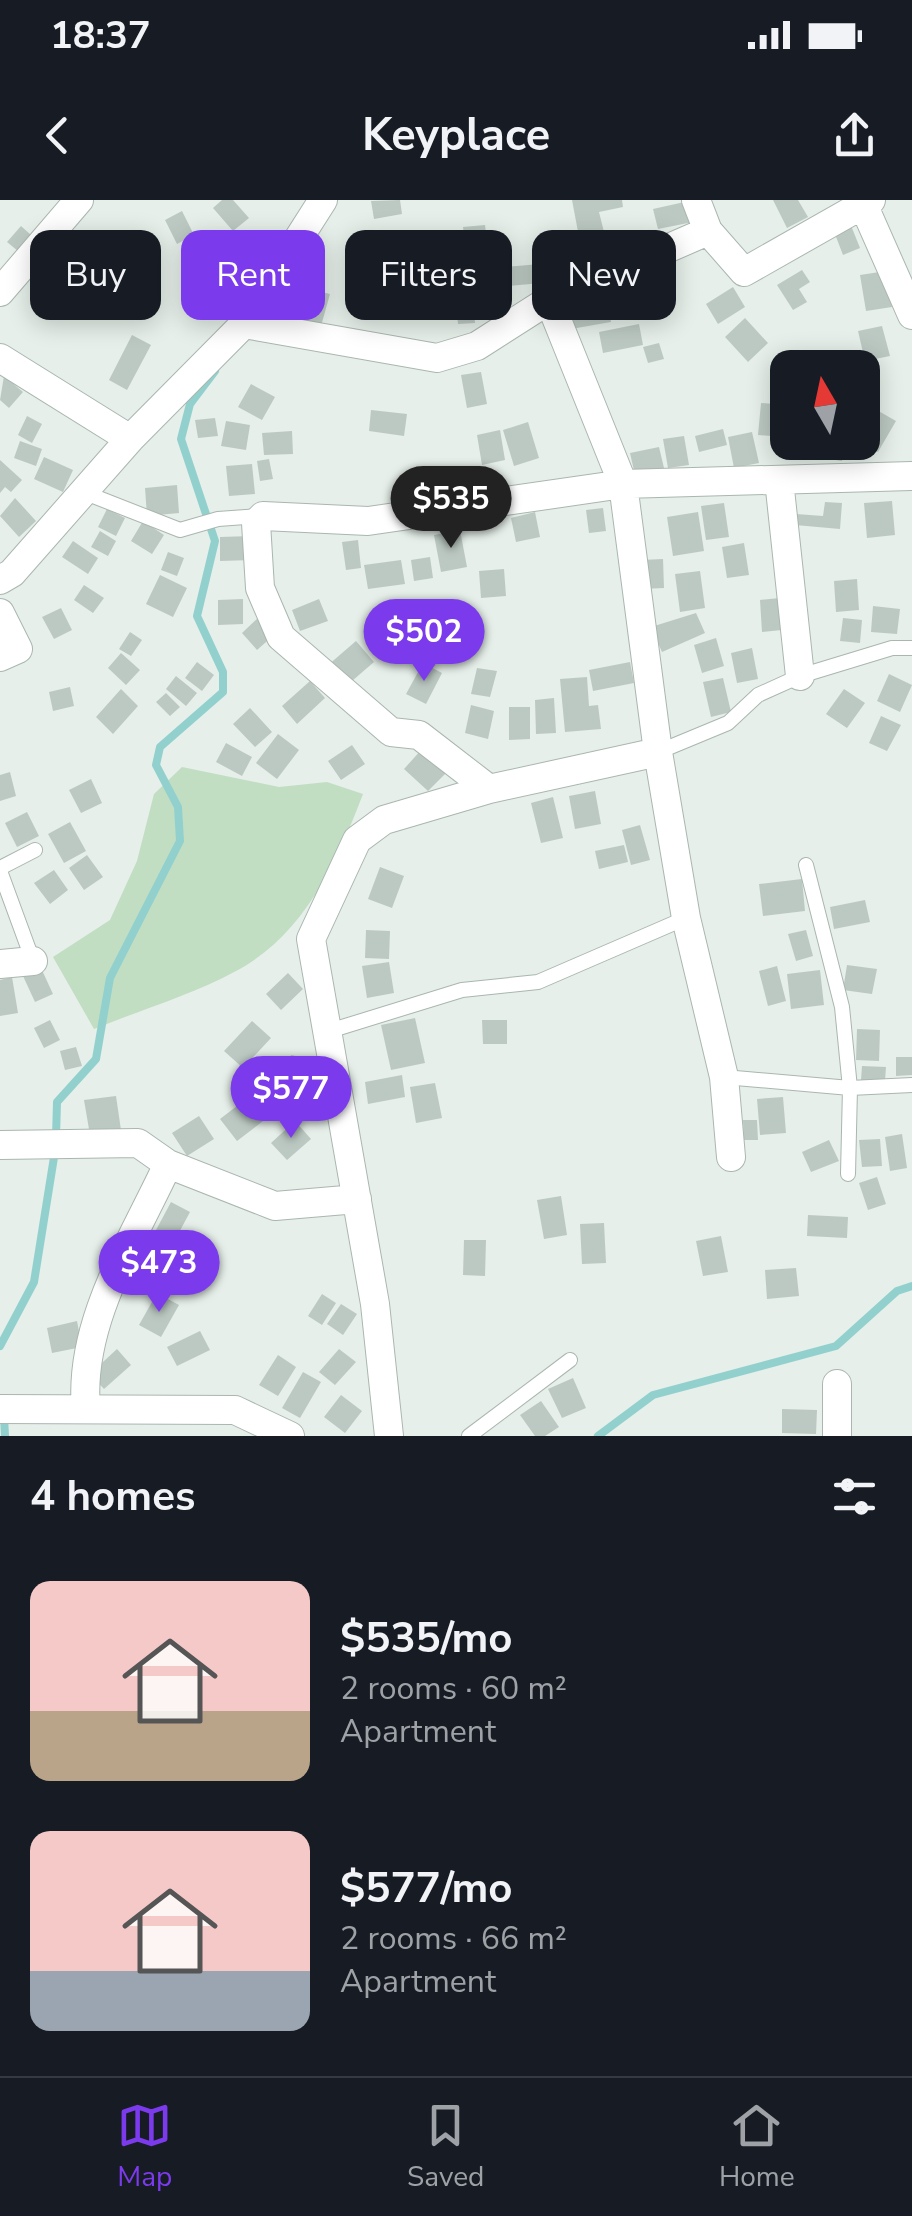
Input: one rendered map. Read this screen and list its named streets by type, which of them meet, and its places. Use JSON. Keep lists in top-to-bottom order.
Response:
{
  "north": "top",
  "page": {
    "status": "18:37",
    "header": "Keyplace",
    "chip": [
      "Buy",
      "Rent",
      "Filters",
      "New"
    ],
    "price": [
      "$535",
      "$502",
      "$577",
      "$473"
    ],
    "heading": "4 homes",
    "list": [
      {
        "name": "$535/mo",
        "note": "2 rooms · 60 m² · Apartment"
      },
      {
        "name": "$577/mo",
        "note": "2 rooms · 66 m² · Apartment"
      }
    ],
    "tabs": ["Map", "Saved", "Home"]
  }
}
